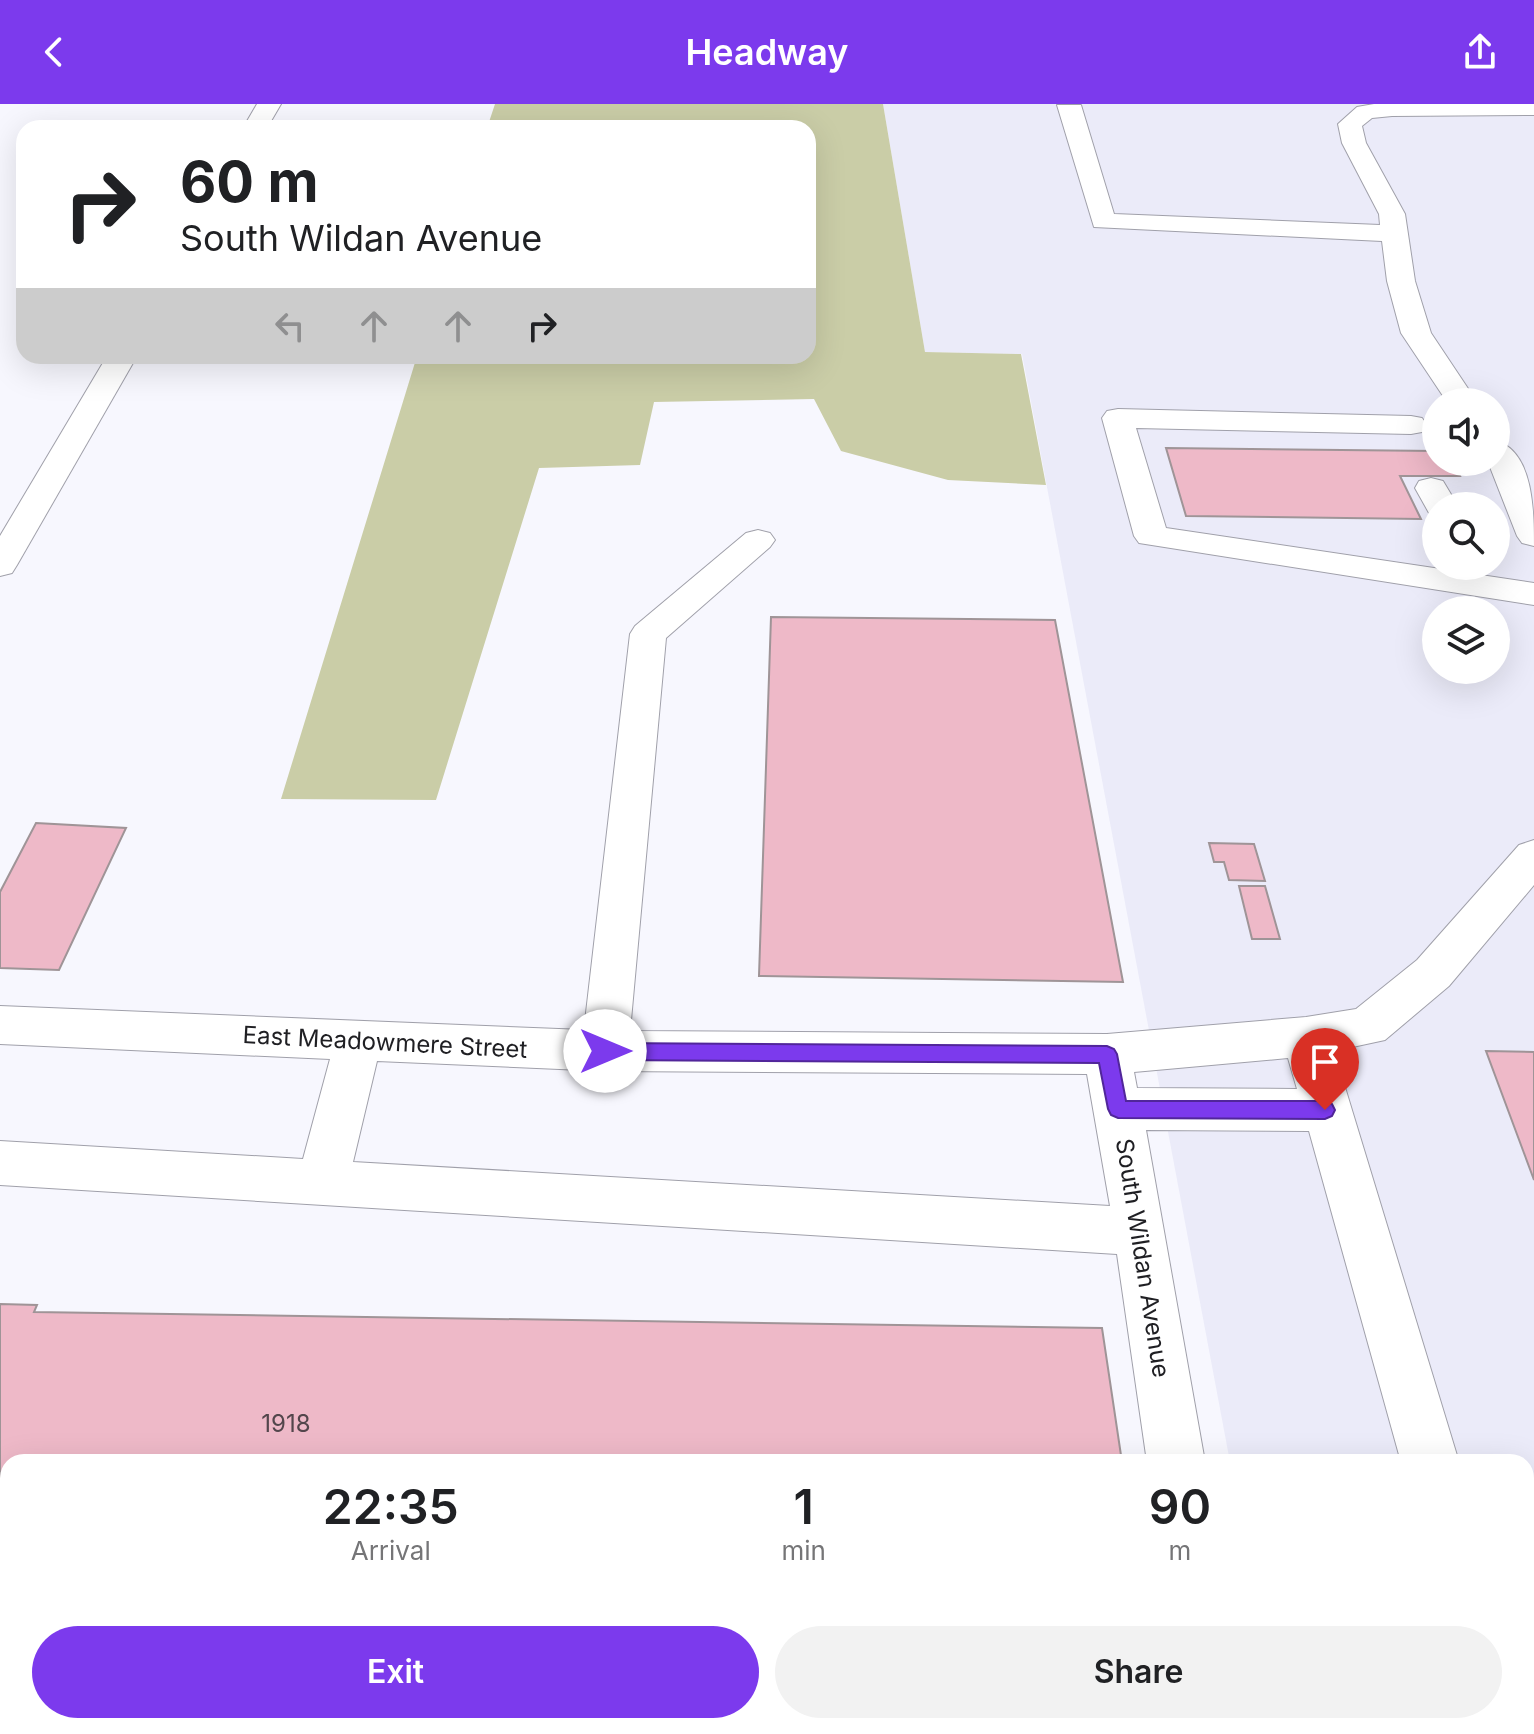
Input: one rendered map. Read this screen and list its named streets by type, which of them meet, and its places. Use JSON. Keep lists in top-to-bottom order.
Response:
{
  "streets": {
    "street": ["East Meadowmere Street", "South Wildan Avenue"]
  },
  "crossings": [
    ["East Meadowmere Street", "South Wildan Avenue"]
  ],
  "house_numbers": ["1918"],
  "page": {
    "header": "Headway",
    "turn": ["60 m", "South Wildan Avenue"],
    "eta": [
      "22:35",
      "Arrival",
      "1",
      "min",
      "90",
      "m"
    ],
    "buttons": ["Exit", "Share"]
  }
}
